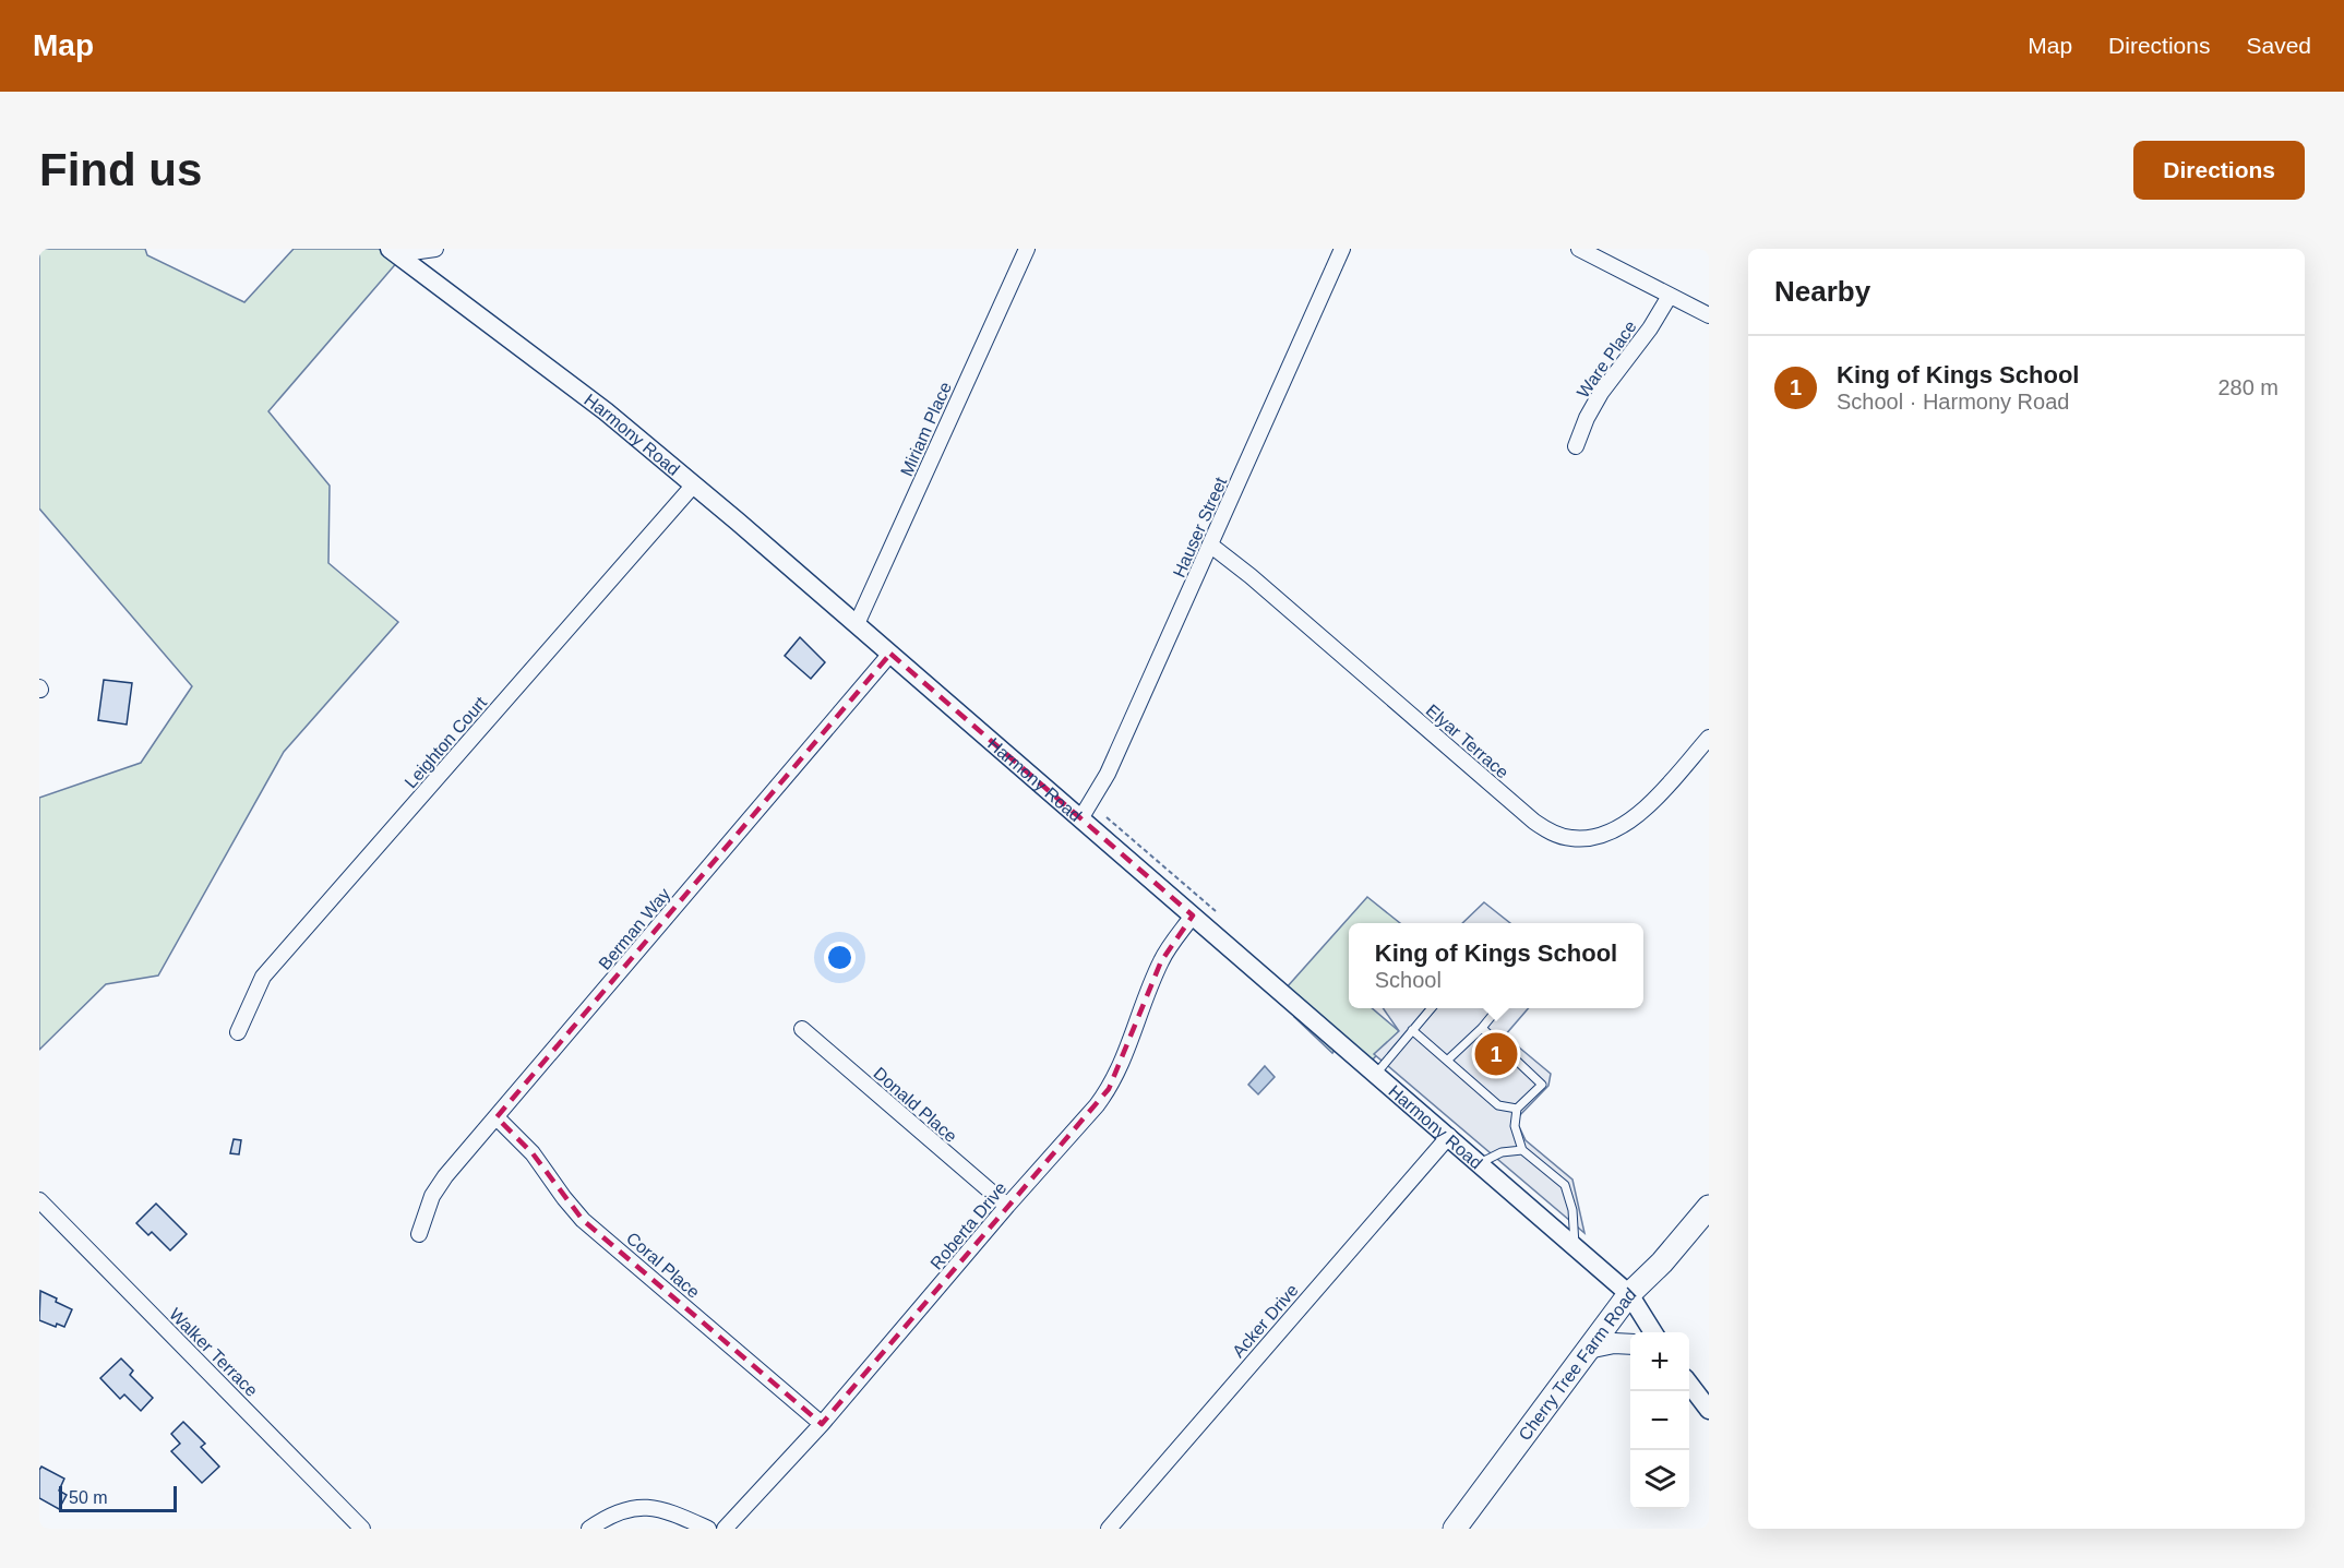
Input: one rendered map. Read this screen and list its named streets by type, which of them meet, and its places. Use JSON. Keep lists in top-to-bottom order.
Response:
{
  "streets": {
    "main road": ["Cherry Tree Farm Road"],
    "street": [
      "Ware Place",
      "Miriam Place",
      "Harmony Road",
      "Hauser Street",
      "Elyar Terrace",
      "Leighton Court",
      "Berman Way",
      "Donald Place",
      "Roberta Drive",
      "Coral Place",
      "Acker Drive",
      "Walker Terrace"
    ]
  },
  "crossings": [
    ["Miriam Place", "Harmony Road"],
    ["Harmony Road", "Hauser Street"],
    ["Harmony Road", "Leighton Court"],
    ["Harmony Road", "Berman Way"],
    ["Harmony Road", "Roberta Drive"],
    ["Harmony Road", "Acker Drive"],
    ["Harmony Road", "Cherry Tree Farm Road"],
    ["Hauser Street", "Elyar Terrace"],
    ["Berman Way", "Coral Place"],
    ["Donald Place", "Roberta Drive"],
    ["Roberta Drive", "Coral Place"]
  ],
  "scale_bar": "50 m",
  "page": {
    "header": "Map",
    "nav": ["Map", "Directions", "Saved"],
    "buttons": "Directions",
    "title": "Find us",
    "heading": "Nearby",
    "list": [
      {
        "mark": "1",
        "name": "King of Kings School",
        "note": "School · Harmony Road",
        "value": "280 m"
      }
    ],
    "popup": ["King of Kings School", "School"],
    "pins": "1",
    "map_buttons": ["+", "−"],
    "scale": "50 m"
  }
}
